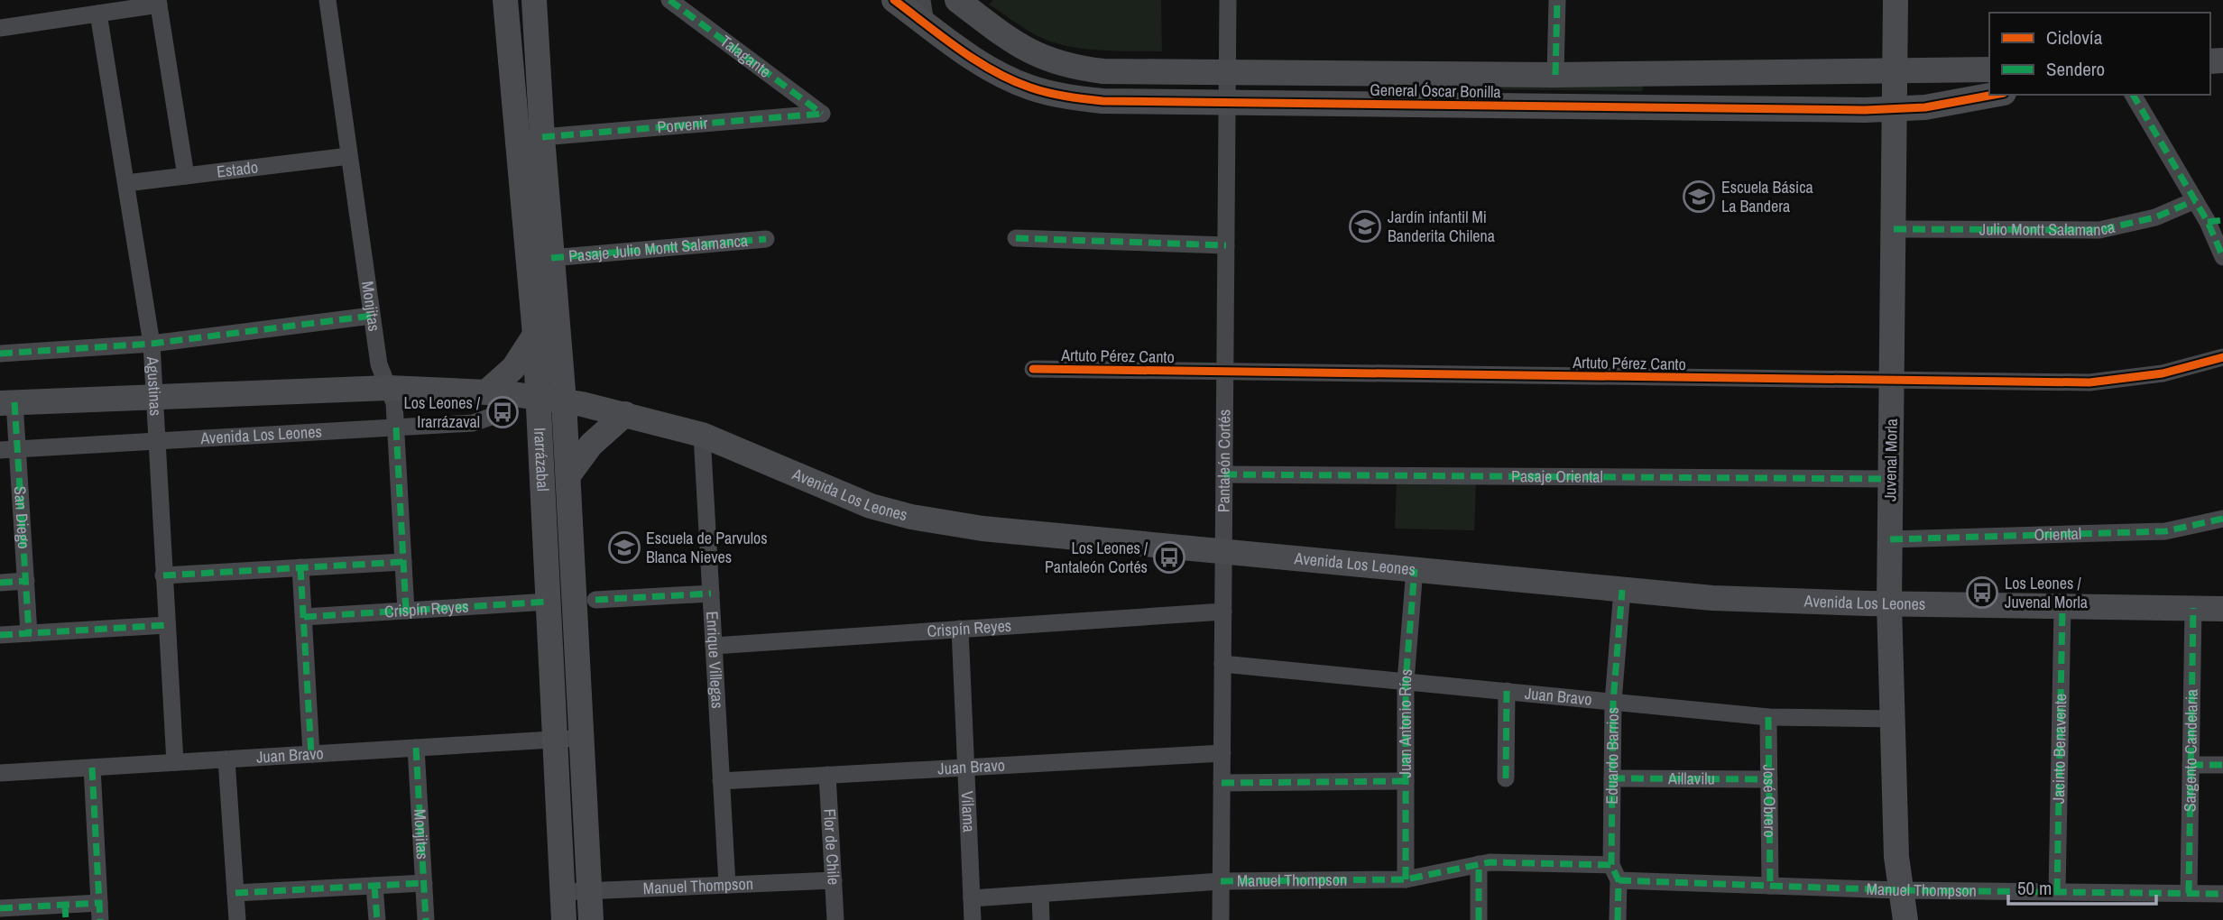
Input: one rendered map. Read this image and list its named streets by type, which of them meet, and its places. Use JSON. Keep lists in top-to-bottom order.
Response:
{
  "streets": {
    "street": [
      "Talagante",
      "General Óscar Bonilla",
      "Porvenir",
      "Estado",
      "Julio Montt Salamanca",
      "Pasaje Julio Montt Salamanca",
      "Monjitas",
      "Artuto Pérez Canto",
      "Agustinas",
      "Avenida Los Leones",
      "Irarrázabal",
      "Pantaleón Cortés",
      "Juvenal Morla",
      "Pasaje Oriental",
      "San Diego",
      "Oriental",
      "Crispín Reyes",
      "Enrique Villegas",
      "Juan Bravo",
      "Juan Antonio Ríos",
      "Jacinto Benavente",
      "Sargento Candelaria",
      "Eduardo Barrios",
      "Aillavilu",
      "José Obrero",
      "Vilama",
      "Flor de Chile",
      "Manuel Thompson"
    ]
  },
  "crossings": [
    ["Talagante", "Porvenir"],
    ["General Óscar Bonilla", "Pantaleón Cortés"],
    ["General Óscar Bonilla", "Juvenal Morla"],
    ["Porvenir", "Irarrázabal"],
    ["Estado", "Monjitas"],
    ["Estado", "Agustinas"],
    ["Julio Montt Salamanca", "Juvenal Morla"],
    ["Pasaje Julio Montt Salamanca", "Irarrázabal"],
    ["Monjitas", "Avenida Los Leones"],
    ["Monjitas", "Crispín Reyes"],
    ["Monjitas", "Juan Bravo"],
    ["Artuto Pérez Canto", "Pantaleón Cortés"],
    ["Artuto Pérez Canto", "Juvenal Morla"],
    ["Agustinas", "Avenida Los Leones"],
    ["Agustinas", "Juan Bravo"],
    ["Avenida Los Leones", "Irarrázabal"],
    ["Avenida Los Leones", "Pantaleón Cortés"],
    ["Avenida Los Leones", "Juvenal Morla"],
    ["Avenida Los Leones", "San Diego"],
    ["Avenida Los Leones", "Enrique Villegas"],
    ["Avenida Los Leones", "Juan Antonio Ríos"],
    ["Avenida Los Leones", "Jacinto Benavente"],
    ["Avenida Los Leones", "Sargento Candelaria"],
    ["Avenida Los Leones", "Eduardo Barrios"],
    ["Irarrázabal", "Crispín Reyes"],
    ["Irarrázabal", "Juan Bravo"],
    ["Irarrázabal", "Manuel Thompson"],
    ["Pantaleón Cortés", "Pasaje Oriental"],
    ["Pantaleón Cortés", "Crispín Reyes"],
    ["Pantaleón Cortés", "Juan Bravo"],
    ["Pantaleón Cortés", "Manuel Thompson"],
    ["Juvenal Morla", "Pasaje Oriental"],
    ["Juvenal Morla", "Oriental"],
    ["Juvenal Morla", "Juan Bravo"],
    ["Juvenal Morla", "Manuel Thompson"],
    ["Crispín Reyes", "Enrique Villegas"],
    ["Crispín Reyes", "Vilama"],
    ["Enrique Villegas", "Juan Bravo"],
    ["Enrique Villegas", "Manuel Thompson"],
    ["Juan Bravo", "Juan Antonio Ríos"],
    ["Juan Bravo", "Eduardo Barrios"],
    ["Juan Bravo", "José Obrero"],
    ["Juan Bravo", "Vilama"],
    ["Juan Bravo", "Flor de Chile"],
    ["Juan Antonio Ríos", "Manuel Thompson"],
    ["Jacinto Benavente", "Manuel Thompson"],
    ["Sargento Candelaria", "Manuel Thompson"],
    ["Eduardo Barrios", "Aillavilu"],
    ["Eduardo Barrios", "Manuel Thompson"],
    ["Aillavilu", "José Obrero"],
    ["José Obrero", "Manuel Thompson"],
    ["Vilama", "Manuel Thompson"],
    ["Flor de Chile", "Manuel Thompson"]
  ],
  "places": {
    "school or university": ["Escuela Básica La Bandera", "Jardín infantil Mi Banderita Chilena", "Escuela de Parvulos Blanca Nieves"],
    "bus stop": ["Los Leones / Irarrázaval", "Los Leones / Pantaleón Cortés", "Los Leones / Juvenal Morla"]
  },
  "legend": ["Ciclovía", "Sendero"],
  "scale_bar": "50 m"
}
